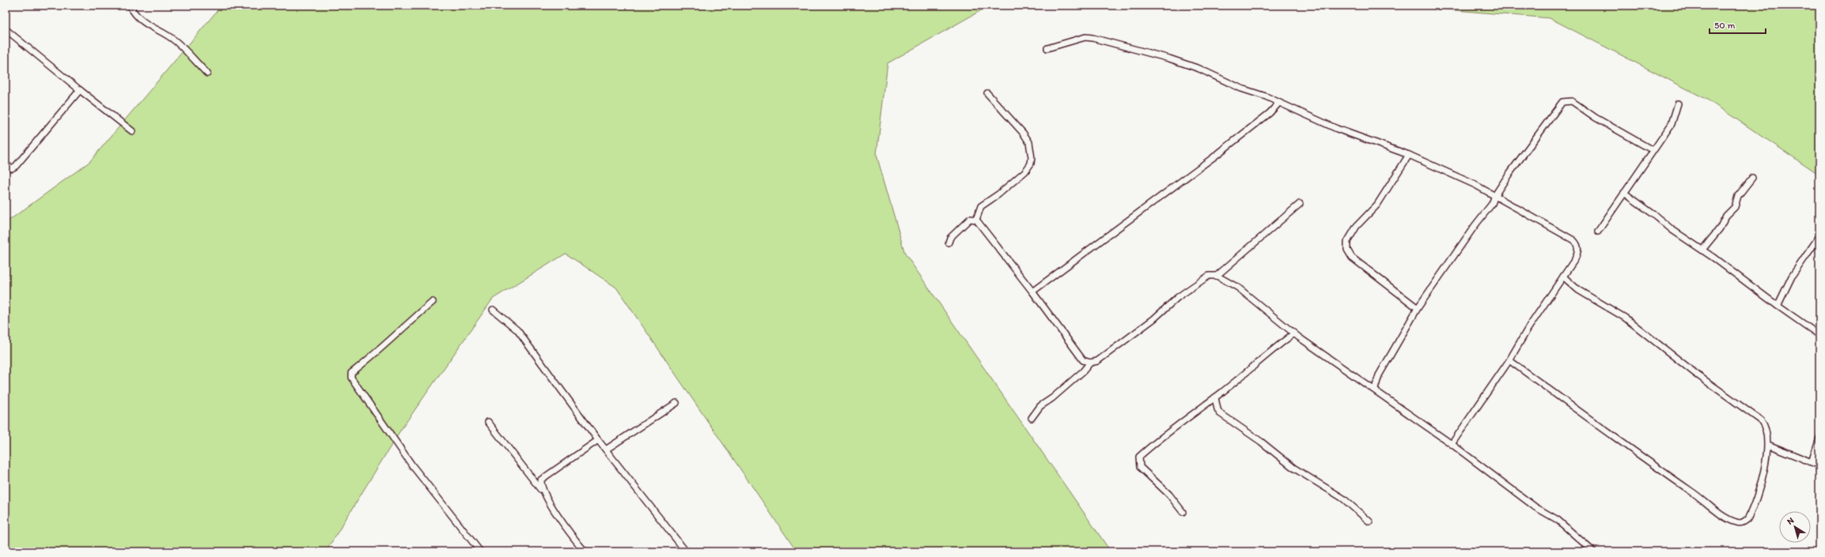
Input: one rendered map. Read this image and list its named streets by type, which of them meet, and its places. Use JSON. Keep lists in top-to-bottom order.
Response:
{
  "scale_bar": "50 m",
  "north": "top left"
}
